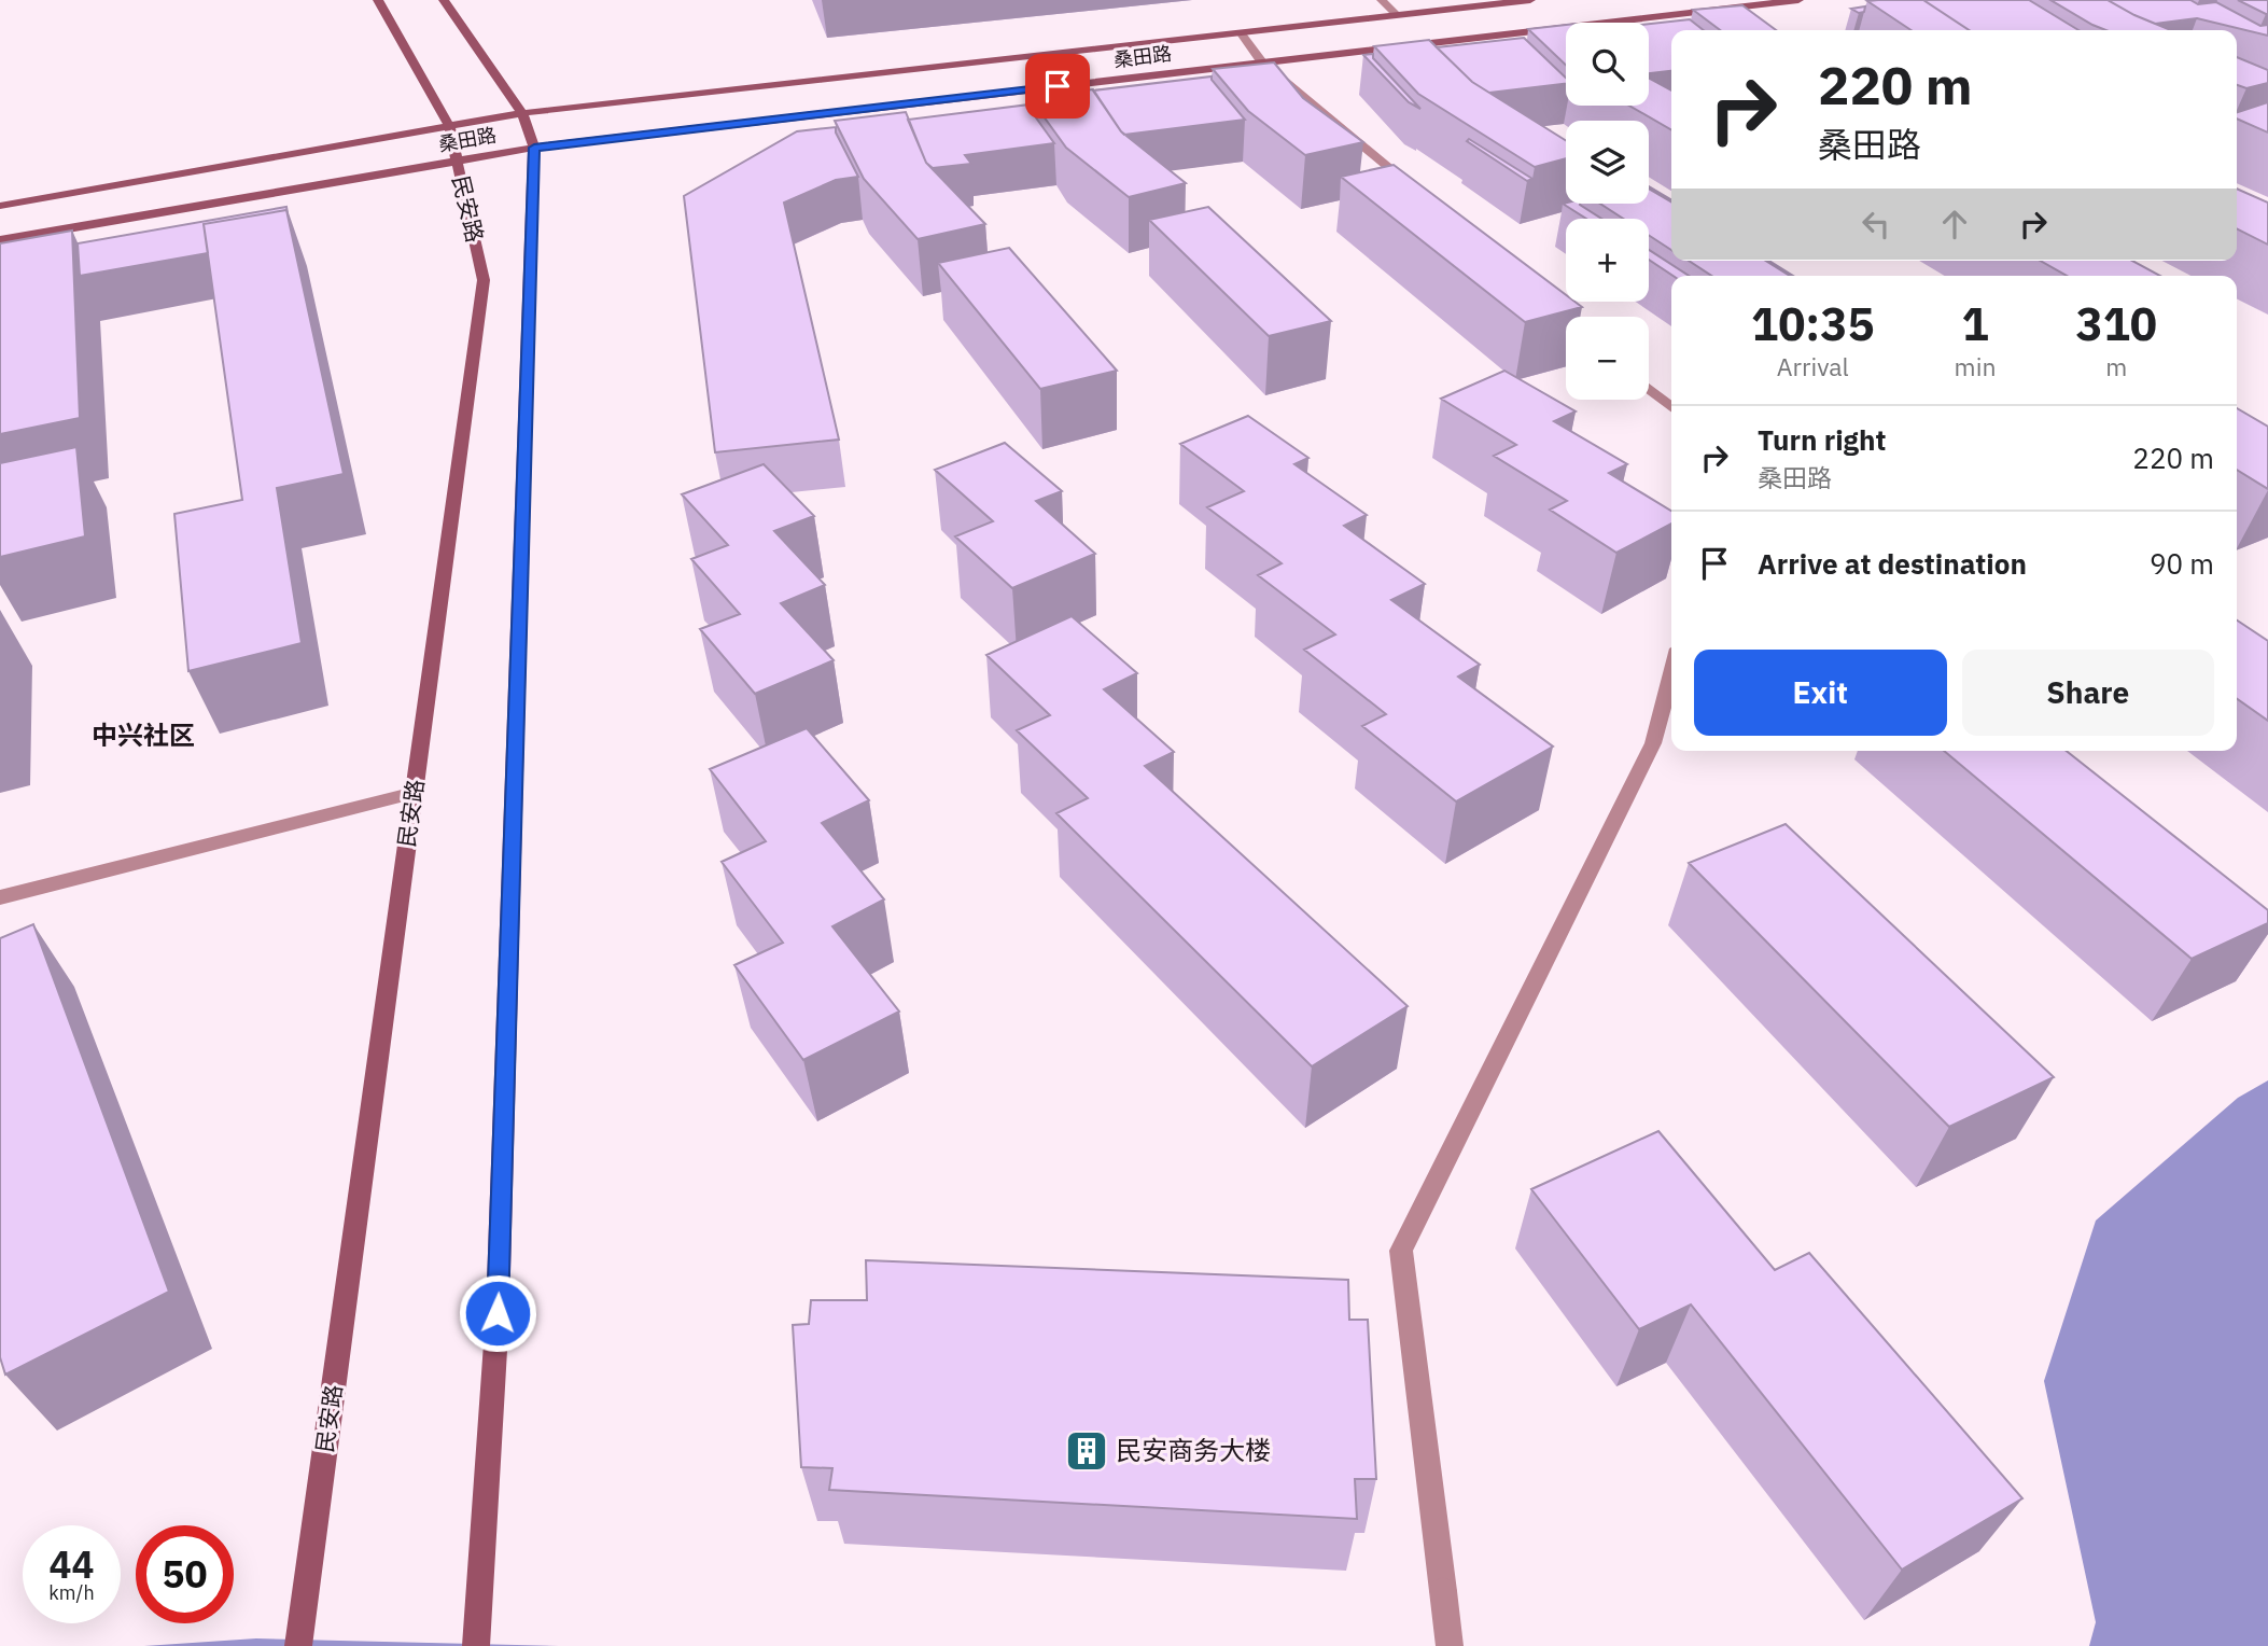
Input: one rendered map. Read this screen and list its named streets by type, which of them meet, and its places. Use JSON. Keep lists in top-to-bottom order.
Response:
{
  "streets": {
    "main road": ["桑田路", "民安路"]
  },
  "crossings": [
    ["桑田路", "民安路"]
  ],
  "districts": ["中兴社区"],
  "places": {
    "building": ["民安商务大楼"]
  },
  "page": {
    "map_buttons": ["+", "−"],
    "turn": ["220 m", "桑田路"],
    "eta": [
      "10:35",
      "Arrival",
      "1",
      "min",
      "310",
      "m"
    ],
    "list": [
      {
        "name": "Turn right",
        "note": "桑田路",
        "value": "220 m"
      },
      {
        "name": "Arrive at destination",
        "value": "90 m"
      }
    ],
    "buttons": ["Exit", "Share"],
    "speed": "44 km/h",
    "limit": "50"
  }
}
